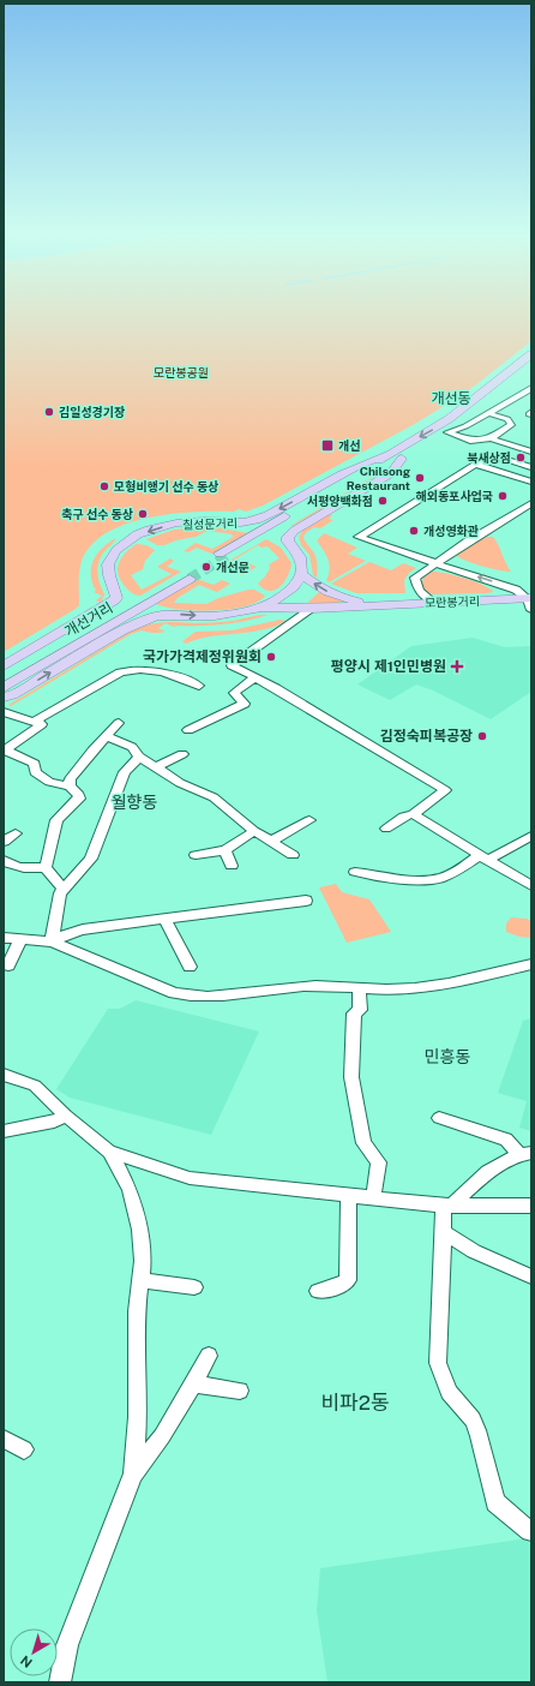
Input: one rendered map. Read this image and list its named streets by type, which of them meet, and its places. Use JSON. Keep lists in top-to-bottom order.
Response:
{
  "streets": {
    "main road": ["칠성문거리", "모란봉거리", "개선거리"]
  },
  "crossings": [
    ["칠성문거리", "개선거리"],
    ["모란봉거리", "개선거리"]
  ],
  "districts": [
    "개선동",
    "월향동",
    "민흥동",
    "비파2동"
  ],
  "parks": ["모란봉공원"],
  "places": {
    "other": [
      "김일성경기장",
      "북새상점",
      "Chilsong Restaurant",
      "모형비행기 선수 동상",
      "해외동포사업국",
      "서평양백화점",
      "축구 선수 동상",
      "개성영화관",
      "개선문",
      "국가가격제정위원회",
      "김정숙피복공장"
    ],
    "transit": ["개선"],
    "health": ["평양시 제1인민병원"]
  },
  "north": "bottom left"
}
